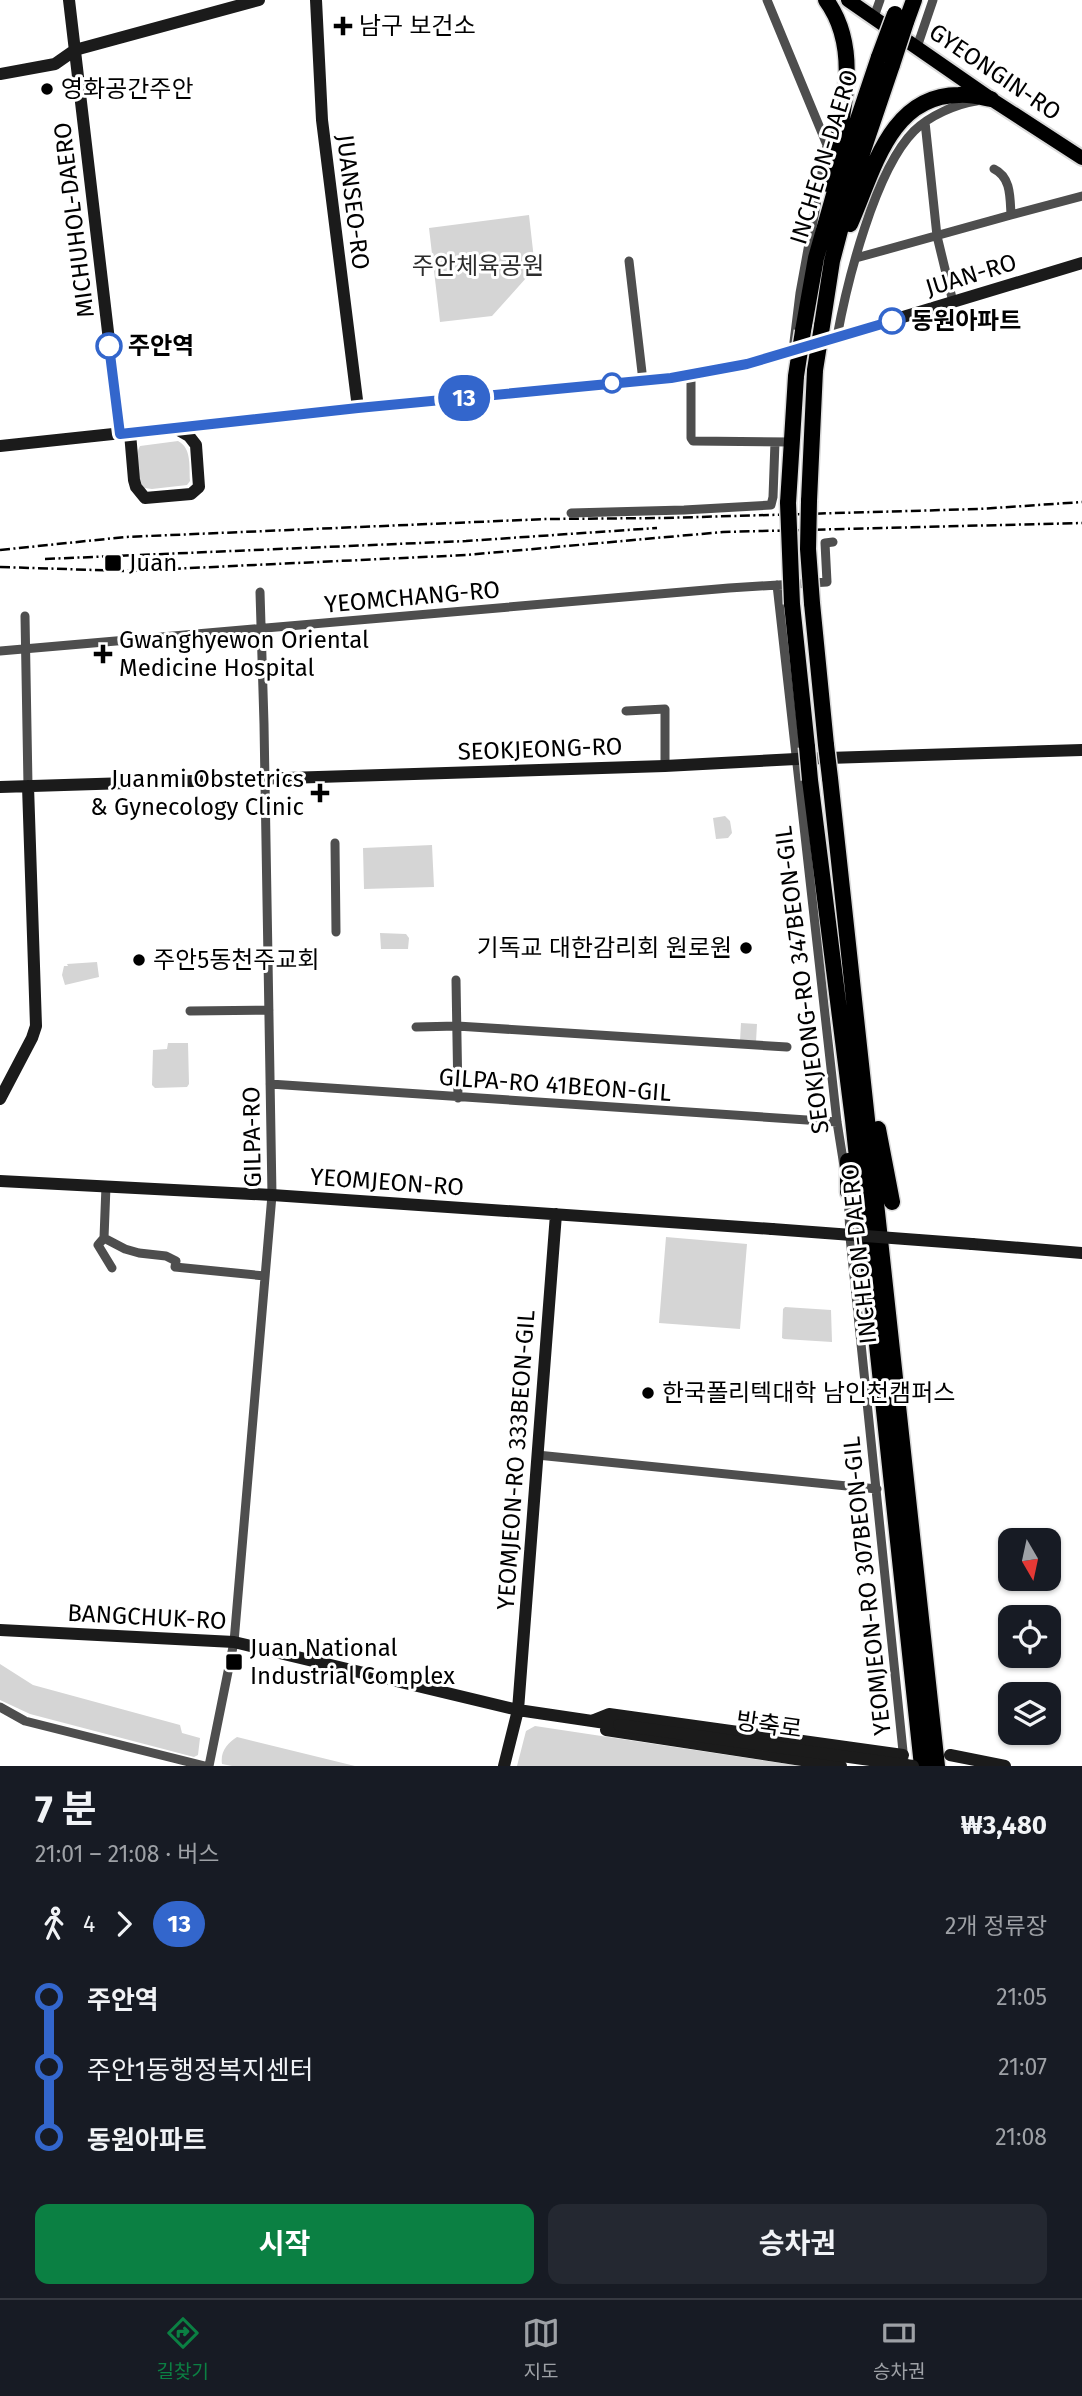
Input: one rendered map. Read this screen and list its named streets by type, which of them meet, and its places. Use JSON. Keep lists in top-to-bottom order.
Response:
{
  "streets": {
    "highway": ["INCHEON-DAERO"],
    "main road": [
      "GYEONGIN-RO",
      "JUANSEO-RO",
      "MICHUHOL-DAERO",
      "JUAN-RO",
      "SEOKJEONG-RO",
      "YEOMJEON-RO",
      "YEOMJEON-RO 333BEON-GIL",
      "BANGCHUK-RO",
      "방축로"
    ],
    "street": [
      "YEOMCHANG-RO",
      "SEOKJEONG-RO 347BEON-GIL",
      "GILPA-RO 41BEON-GIL",
      "GILPA-RO",
      "YEOMJEON-RO 307BEON-GIL"
    ]
  },
  "crossings": [
    ["JUANSEO-RO", "JUAN-RO"],
    ["MICHUHOL-DAERO", "JUAN-RO"],
    ["YEOMCHANG-RO", "SEOKJEONG-RO 347BEON-GIL"],
    ["YEOMCHANG-RO", "GILPA-RO"],
    ["SEOKJEONG-RO", "SEOKJEONG-RO 347BEON-GIL"],
    ["SEOKJEONG-RO", "GILPA-RO"],
    ["SEOKJEONG-RO 347BEON-GIL", "GILPA-RO 41BEON-GIL"],
    ["SEOKJEONG-RO 347BEON-GIL", "YEOMJEON-RO 307BEON-GIL"],
    ["GILPA-RO 41BEON-GIL", "GILPA-RO"],
    ["GILPA-RO", "YEOMJEON-RO"],
    ["GILPA-RO", "BANGCHUK-RO"],
    ["YEOMJEON-RO", "YEOMJEON-RO 333BEON-GIL"],
    ["YEOMJEON-RO 333BEON-GIL", "BANGCHUK-RO"],
    ["YEOMJEON-RO 307BEON-GIL", "방축로"],
    ["BANGCHUK-RO", "방축로"]
  ],
  "parks": ["주안체육공원"],
  "places": {
    "health": ["남구 보건소", "Gwanghyewon Oriental Medicine Hospital", "Juanmi Obstetrics & Gynecology Clinic"],
    "other": [
      "영화공간주안",
      "동원아파트",
      "주안역",
      "기독교 대한감리회 원로원",
      "주안5동천주교회",
      "한국폴리텍대학 남인천캠퍼스"
    ],
    "transit": ["Juan", "Juan National Industrial Complex"]
  },
  "lines": ["bus line 13"],
  "north": "bottom",
  "page": {
    "on_map": "13",
    "heading": ["7 분", "21:01 – 21:08 · 버스", "₩3,480"],
    "legs": ["4", "13", "2개 정류장"],
    "list": [
      {
        "name": "주안역",
        "value": "21:05"
      },
      {
        "name": "주안1동행정복지센터",
        "value": "21:07"
      },
      {
        "name": "동원아파트",
        "value": "21:08"
      }
    ],
    "buttons": ["시작", "승차권"],
    "tabs": ["길찾기", "지도", "승차권"]
  }
}
